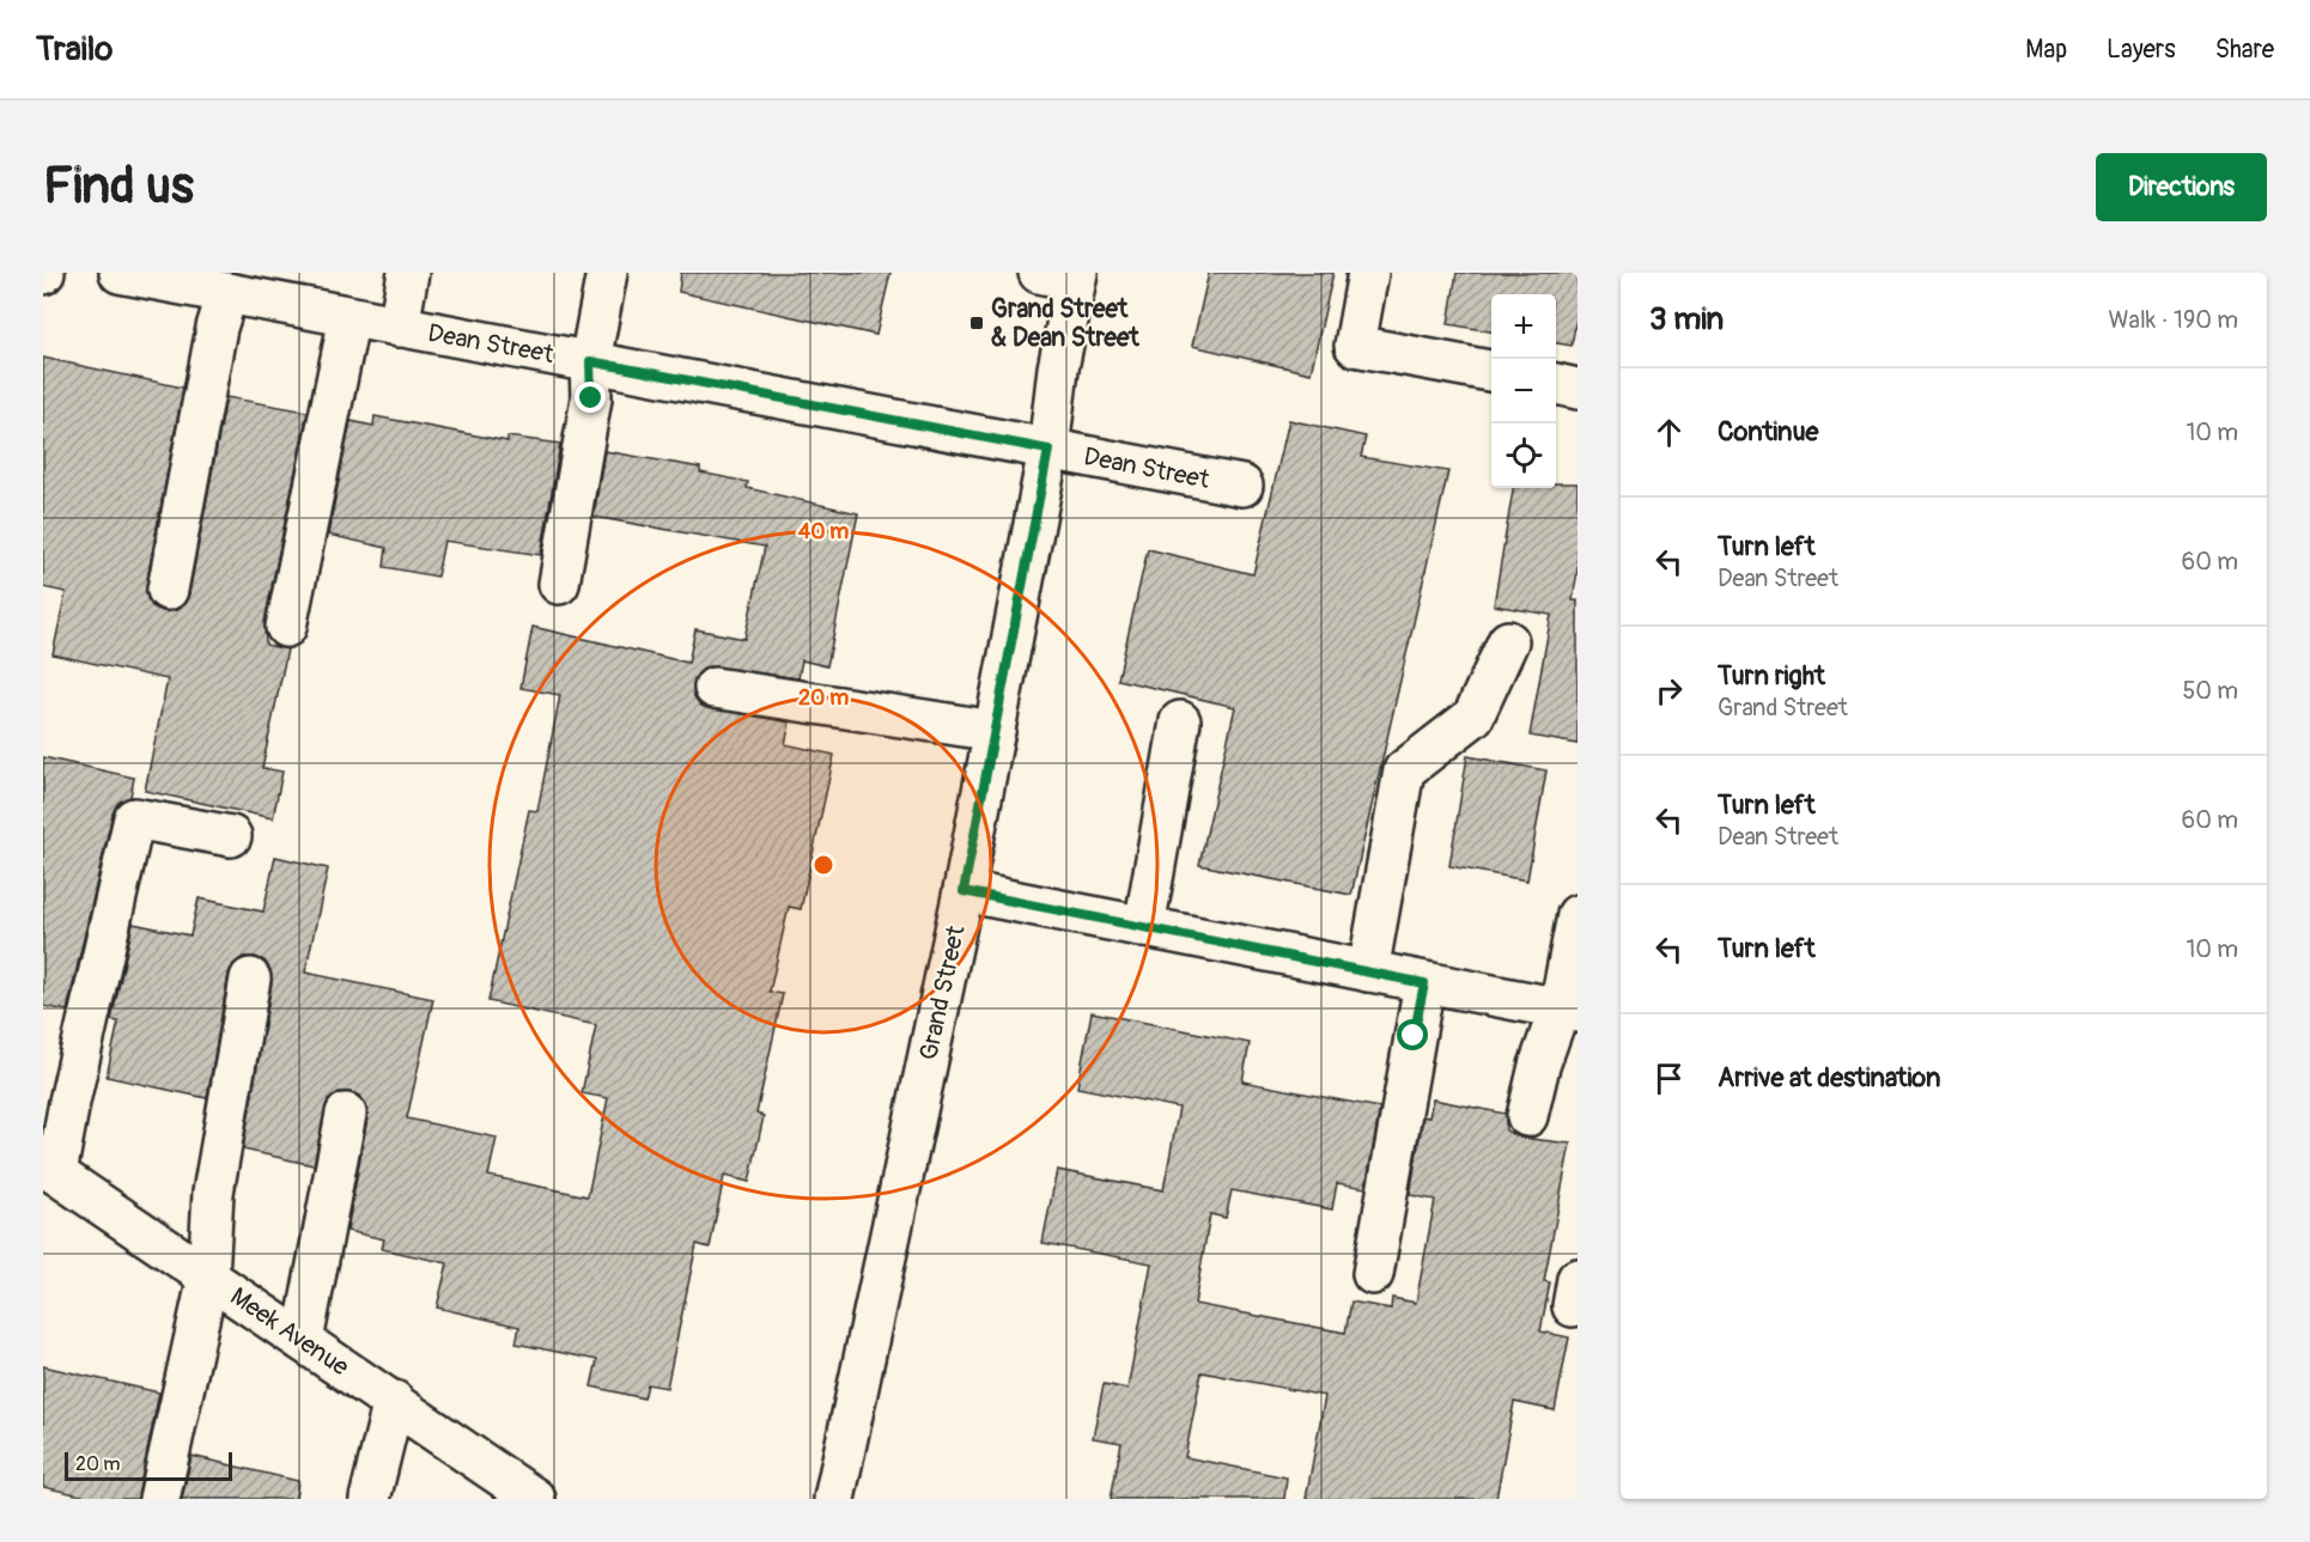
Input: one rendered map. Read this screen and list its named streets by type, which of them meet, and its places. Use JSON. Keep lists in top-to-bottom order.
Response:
{
  "streets": {
    "street": ["Dean Street", "Grand Street", "Meek Avenue"]
  },
  "crossings": [
    ["Dean Street", "Grand Street"]
  ],
  "places": {
    "transit": ["Grand Street & Dean Street"]
  },
  "scale_bar": "20 m",
  "page": {
    "header": "Trailo",
    "nav": ["Map", "Layers", "Share"],
    "buttons": "Directions",
    "title": "Find us",
    "heading": ["3 min", "Walk · 190 m"],
    "map_buttons": ["+", "−"],
    "list": [
      ["Continue", "10 m"],
      ["Turn left", "Dean Street", "60 m"],
      ["Turn right", "Grand Street", "50 m"],
      ["Turn left", "Dean Street", "60 m"],
      ["Turn left", "10 m"],
      "Arrive at destination"
    ],
    "scale": "20 m"
  },
  "rings": ["40 m", "20 m"]
}
